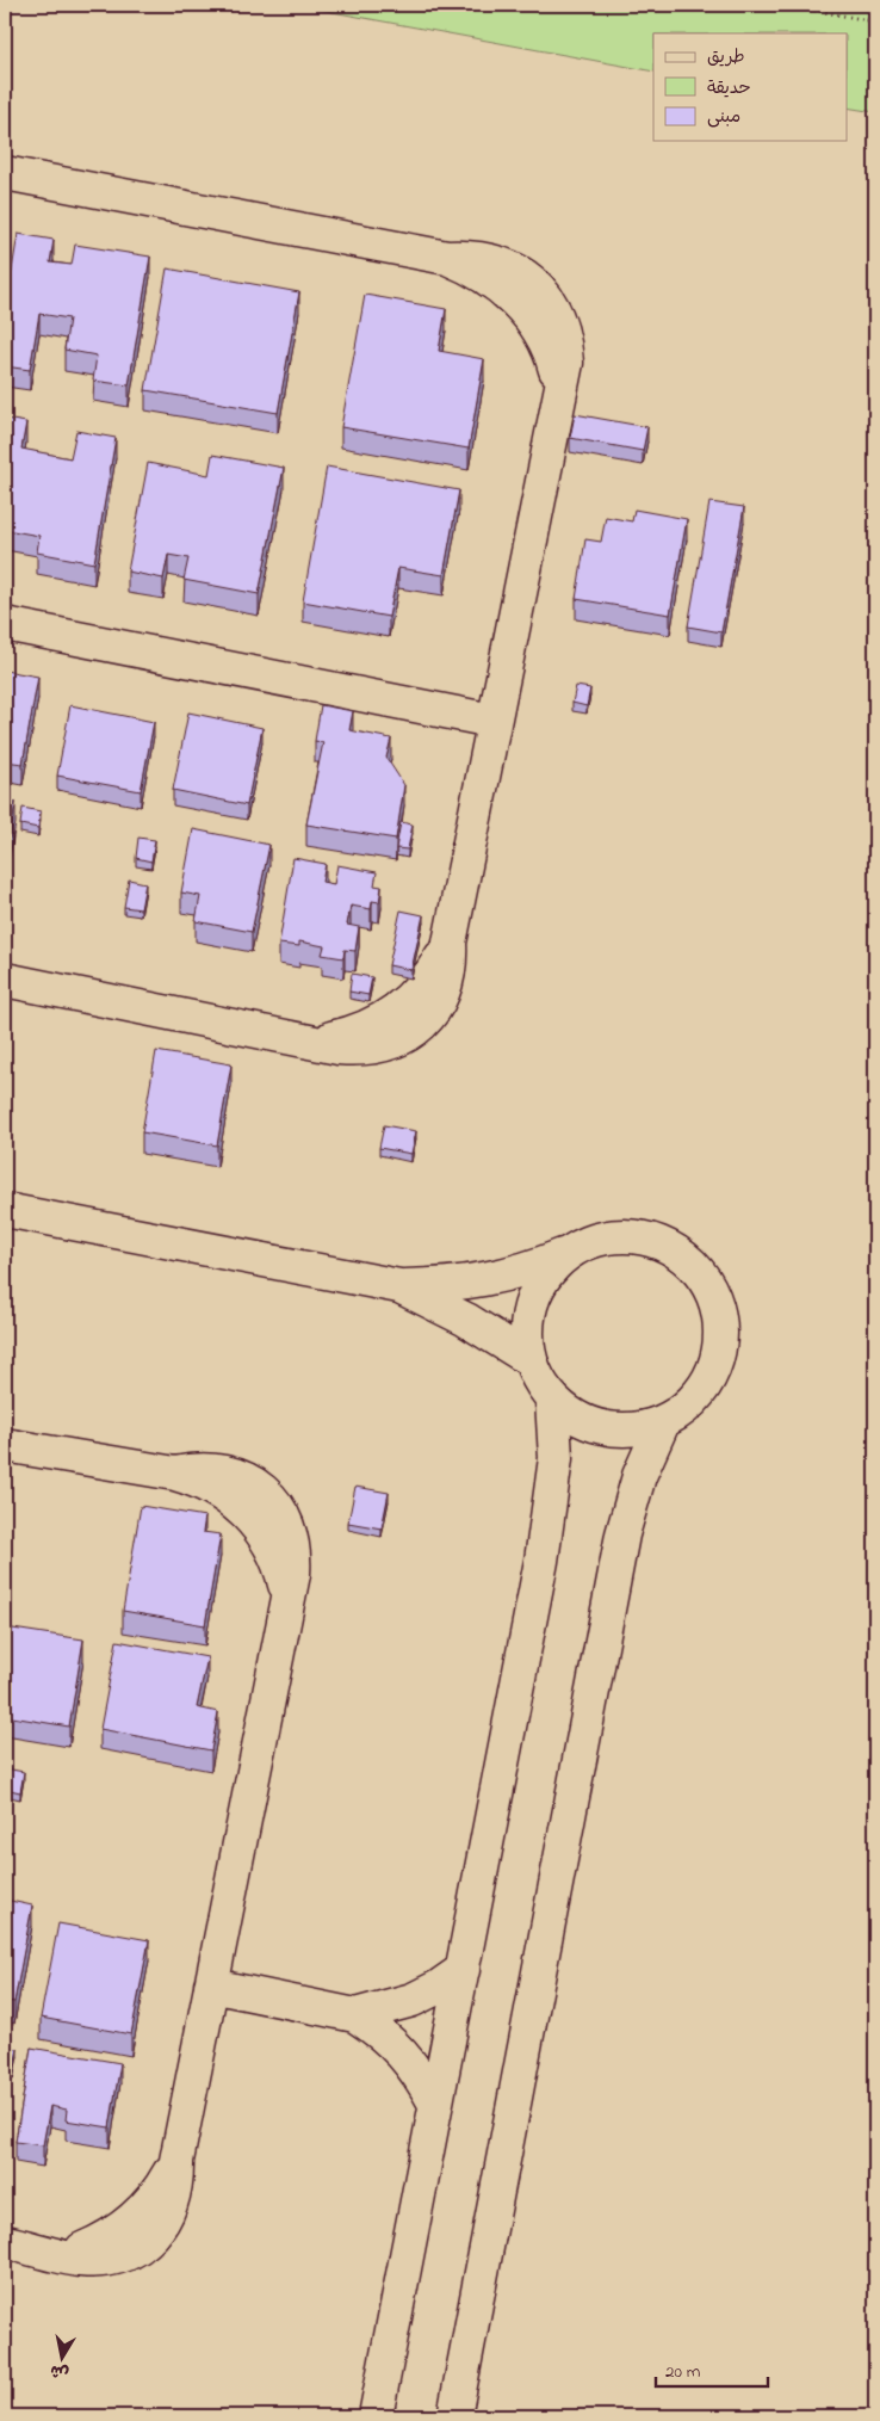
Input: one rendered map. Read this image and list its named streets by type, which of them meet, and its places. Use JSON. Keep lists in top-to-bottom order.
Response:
{
  "legend": ["طريق", "حديقة", "مبنى"],
  "scale_bar": "20 m",
  "north": "bottom"
}
